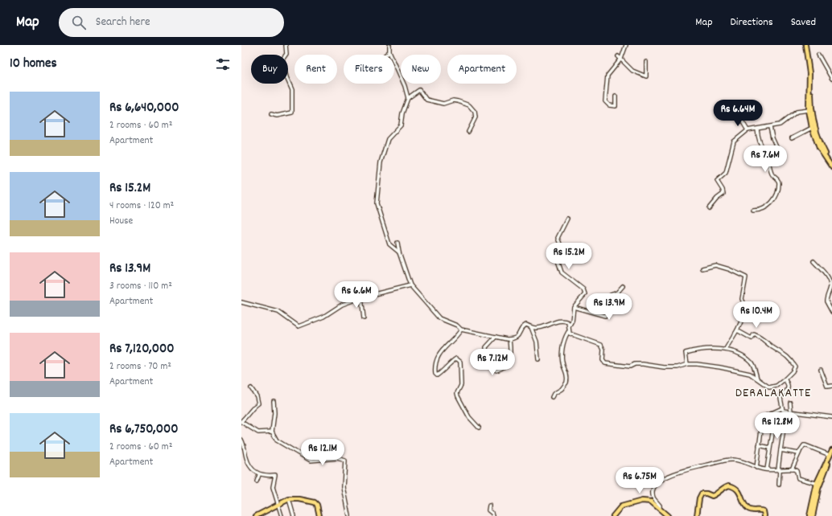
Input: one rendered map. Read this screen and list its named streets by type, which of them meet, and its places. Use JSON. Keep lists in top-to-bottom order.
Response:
{
  "districts": ["DERALAKATTE"],
  "page": {
    "header": "Map",
    "search": "Search here",
    "nav": ["Map", "Directions", "Saved"],
    "heading": "10 homes",
    "chip": [
      "Buy",
      "Rent",
      "Filters",
      "New",
      "Apartment"
    ],
    "list": [
      {
        "name": "Rs 6,640,000",
        "note": "2 rooms · 60 m² · Apartment"
      },
      {
        "name": "Rs 15.2M",
        "note": "4 rooms · 120 m² · House"
      },
      {
        "name": "Rs 13.9M",
        "note": "3 rooms · 110 m² · Apartment"
      },
      {
        "name": "Rs 7,120,000",
        "note": "2 rooms · 70 m² · Apartment"
      },
      {
        "name": "Rs 6,750,000",
        "note": "2 rooms · 60 m² · Apartment"
      }
    ],
    "price": [
      "Rs 6.64M",
      "Rs 7.6M",
      "Rs 15.2M",
      "Rs 6.6M",
      "Rs 13.9M",
      "Rs 10.4M",
      "Rs 7.12M",
      "Rs 12.8M",
      "Rs 12.1M",
      "Rs 6.75M"
    ]
  }
}
